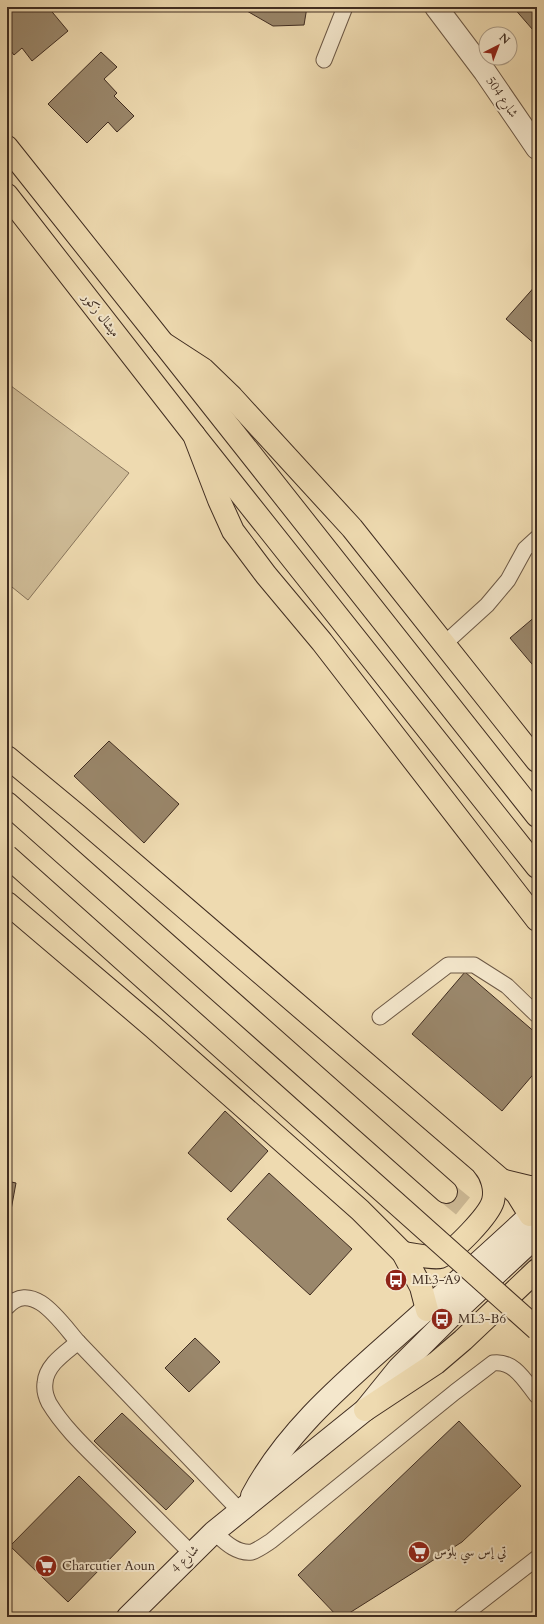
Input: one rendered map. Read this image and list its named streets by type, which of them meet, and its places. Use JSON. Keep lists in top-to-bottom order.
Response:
{
  "streets": {
    "main road": ["شارع 504", "ميشال زكور", "شارع 4"]
  },
  "places": {
    "bus stop": ["ML3-A9", "ML3-B6"],
    "supermarket": ["تي إس سي بلوس", "Charcutier Aoun"]
  },
  "north": "top right"
}
